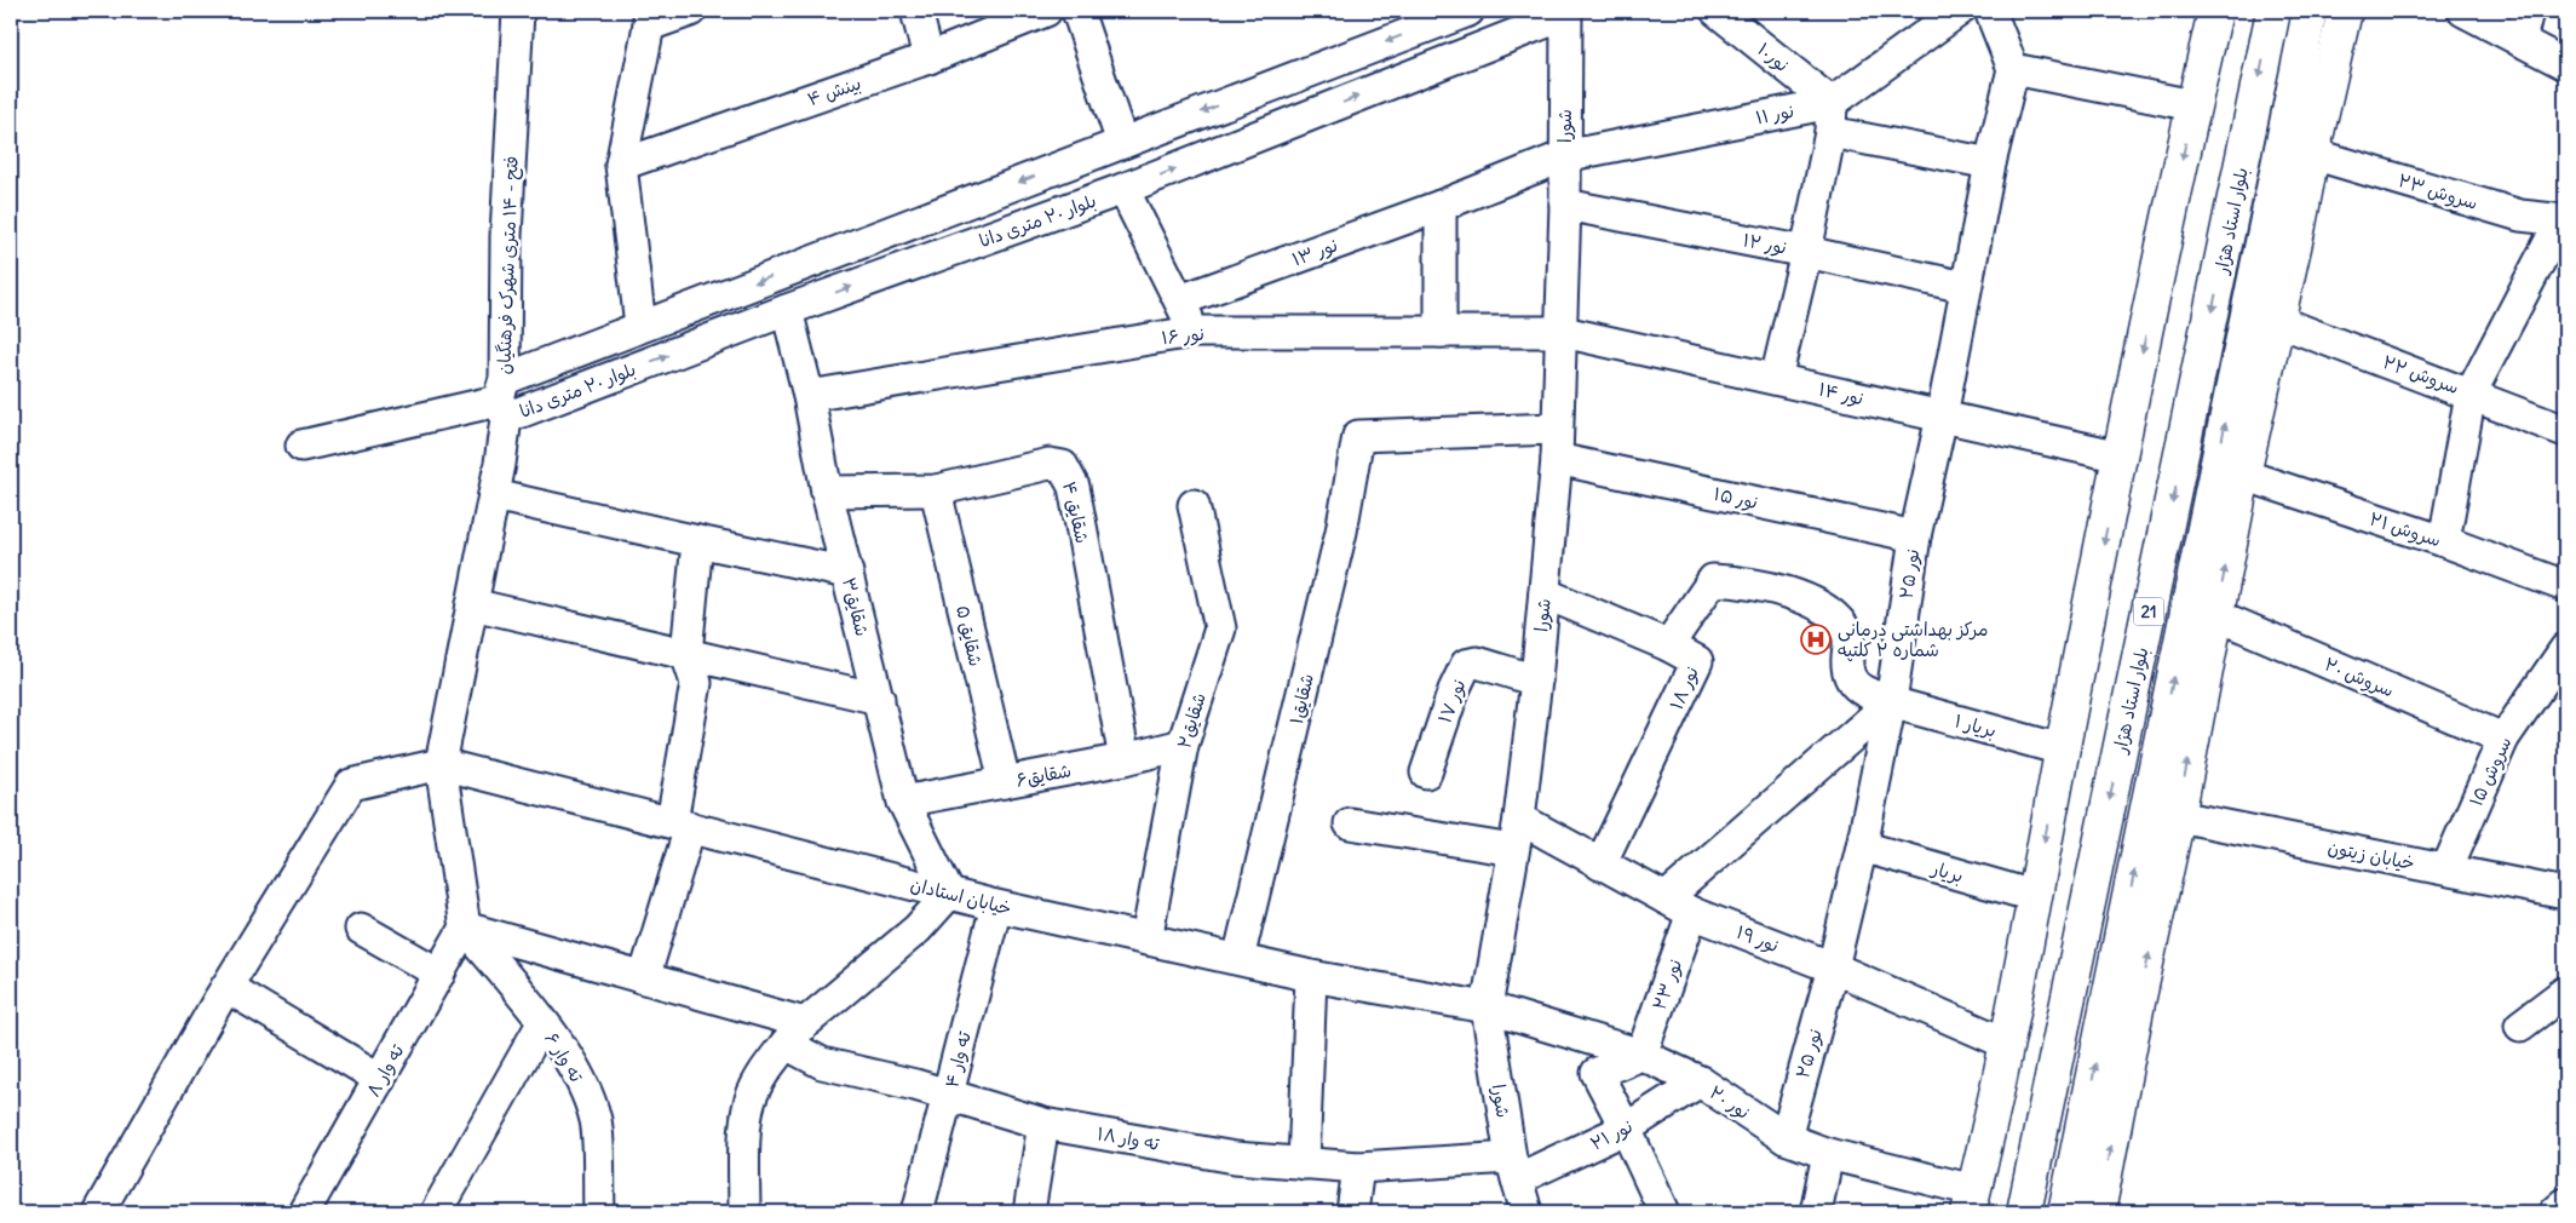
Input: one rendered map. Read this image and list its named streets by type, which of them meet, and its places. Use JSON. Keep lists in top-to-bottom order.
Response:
{
  "streets": {
    "main road": ["بلوار استاد هژار", "21"],
    "street": [
      "نور۱۰",
      "بینش ۴",
      "نور ۱۱",
      "شورا",
      "سروش ۲۳",
      "بلوار ۲۰ متری دانا",
      "نور ۱۲",
      "نور ۱۳",
      "فتح - ۱۴ متری شهرک فرهنگیان",
      "نور ۱۶",
      "سروش ۲۲",
      "نور ۱۴",
      "نور ۱۵",
      "شقایق ۴",
      "سروش ۲۱",
      "نور ۲۵",
      "شقایق۳",
      "شقایق ۵",
      "سروش ۲۰",
      "نور ۱۸",
      "شقایق۱",
      "نور ۱۷",
      "شقایق۲",
      "بریار ۱",
      "سروش ۱۵",
      "شقایق۶",
      "خیابان زیتون",
      "بریار",
      "خیابان استادان",
      "نور ۱۹",
      "نور ۲۳",
      "ته وار ۶",
      "ته وار ۴",
      "ته وار ۸",
      "نور ۲۰",
      "نور ۲۱",
      "ته وار ۱۸"
    ]
  },
  "crossings": [
    ["نور۱۰", "نور ۱۱"],
    ["نور ۱۱", "شورا"],
    ["نور ۱۱", "نور ۱۳"],
    ["شورا", "بلوار ۲۰ متری دانا"],
    ["شورا", "نور ۱۲"],
    ["شورا", "نور ۱۳"],
    ["شورا", "نور ۱۶"],
    ["شورا", "نور ۱۴"],
    ["شورا", "نور ۱۵"],
    ["شورا", "نور ۱۸"],
    ["شورا", "شقایق۱"],
    ["شورا", "نور ۱۷"],
    ["شورا", "خیابان استادان"],
    ["شورا", "نور ۱۹"],
    ["شورا", "نور ۲۰"],
    ["شورا", "نور ۲۱"],
    ["شورا", "ته وار ۱۸"],
    ["بلوار ۲۰ متری دانا", "فتح - ۱۴ متری شهرک فرهنگیان"],
    ["بلوار ۲۰ متری دانا", "شقایق۳"],
    ["نور ۱۲", "نور ۲۵"],
    ["فتح - ۱۴ متری شهرک فرهنگیان", "خیابان استادان"],
    ["فتح - ۱۴ متری شهرک فرهنگیان", "ته وار ۶"],
    ["فتح - ۱۴ متری شهرک فرهنگیان", "ته وار ۸"],
    ["فتح - ۱۴ متری شهرک فرهنگیان", "ته وار ۱۸"],
    ["نور ۱۶", "نور ۱۴"],
    ["نور ۱۶", "شقایق۳"],
    ["نور ۱۴", "نور ۲۵"],
    ["نور ۱۵", "نور ۲۵"],
    ["شقایق ۴", "شقایق۳"],
    ["شقایق ۴", "شقایق ۵"],
    ["شقایق ۴", "شقایق۶"],
    ["نور ۲۵", "بریار ۱"],
    ["نور ۲۵", "بریار"],
    ["نور ۲۵", "نور ۱۹"],
    ["نور ۲۵", "نور ۲۰"],
    ["شقایق۳", "شقایق۶"],
    ["شقایق۳", "خیابان استادان"],
    ["شقایق ۵", "شقایق۶"],
    ["سروش ۲۰", "سروش ۱۵"],
    ["نور ۱۸", "بریار ۱"],
    ["نور ۱۸", "نور ۱۹"],
    ["شقایق۱", "خیابان استادان"],
    ["شقایق۲", "شقایق۶"],
    ["شقایق۲", "خیابان استادان"],
    ["سروش ۱۵", "خیابان زیتون"],
    ["خیابان استادان", "ته وار ۴"],
    ["خیابان استادان", "نور ۲۰"],
    ["نور ۱۹", "نور ۲۳"],
    ["نور ۲۳", "نور ۲۰"],
    ["ته وار ۶", "ته وار ۸"],
    ["ته وار ۶", "ته وار ۱۸"],
    ["ته وار ۴", "ته وار ۱۸"],
    ["ته وار ۸", "ته وار ۱۸"],
    ["نور ۲۰", "نور ۲۱"],
    ["نور ۲۱", "ته وار ۱۸"]
  ],
  "places": {
    "hospital": ["مرکز بهداشتی درمانی شماره ۲ کلتپه"]
  }
}
